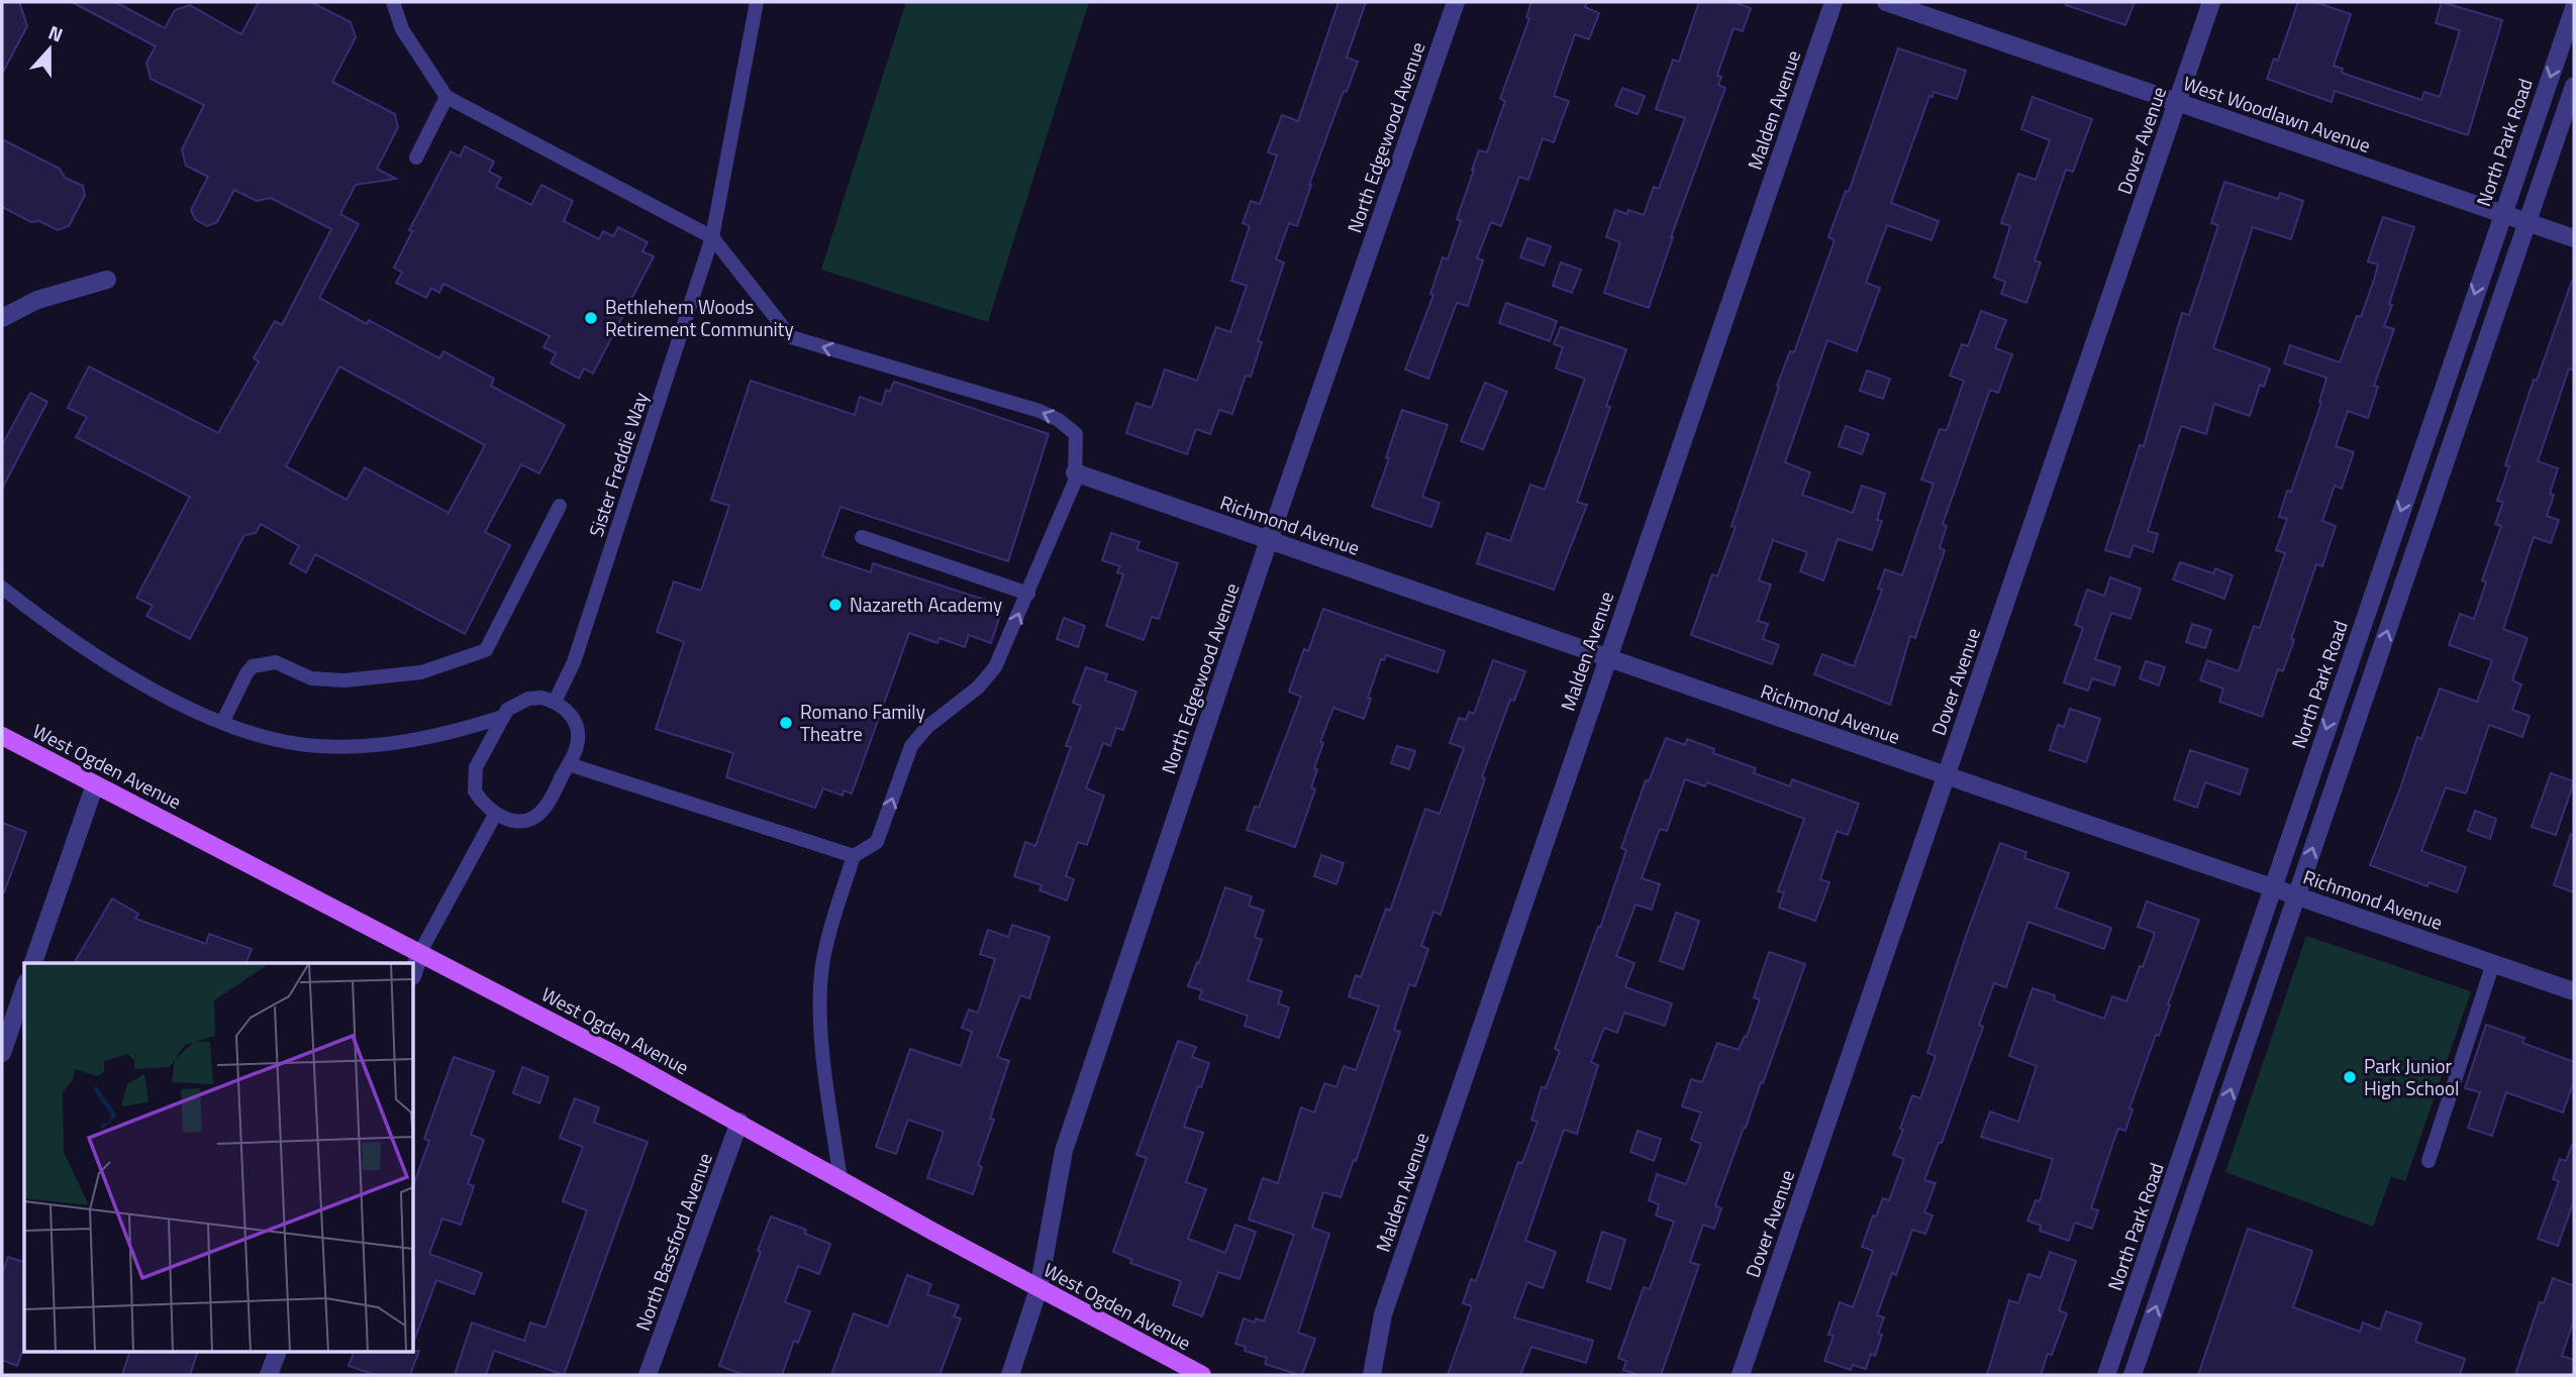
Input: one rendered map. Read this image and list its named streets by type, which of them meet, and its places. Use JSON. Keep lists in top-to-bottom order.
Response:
{
  "streets": {
    "main road": ["West Ogden Avenue"],
    "street": [
      "Malden Avenue",
      "West Woodlawn Avenue",
      "North Edgewood Avenue",
      "Dover Avenue",
      "North Park Road",
      "Richmond Avenue",
      "North Bassford Avenue"
    ],
    "lane": ["Sister Freddie Way"]
  },
  "crossings": [
    ["Malden Avenue", "Richmond Avenue"],
    ["West Woodlawn Avenue", "Dover Avenue"],
    ["West Woodlawn Avenue", "North Park Road"],
    ["North Edgewood Avenue", "Richmond Avenue"],
    ["North Edgewood Avenue", "West Ogden Avenue"],
    ["Dover Avenue", "Richmond Avenue"],
    ["North Park Road", "Richmond Avenue"],
    ["West Ogden Avenue", "North Bassford Avenue"]
  ],
  "places": [
    "Bethlehem Woods Retirement Community",
    "Nazareth Academy",
    "Romano Family Theatre",
    "Park Junior High School"
  ],
  "north": "top"
}
